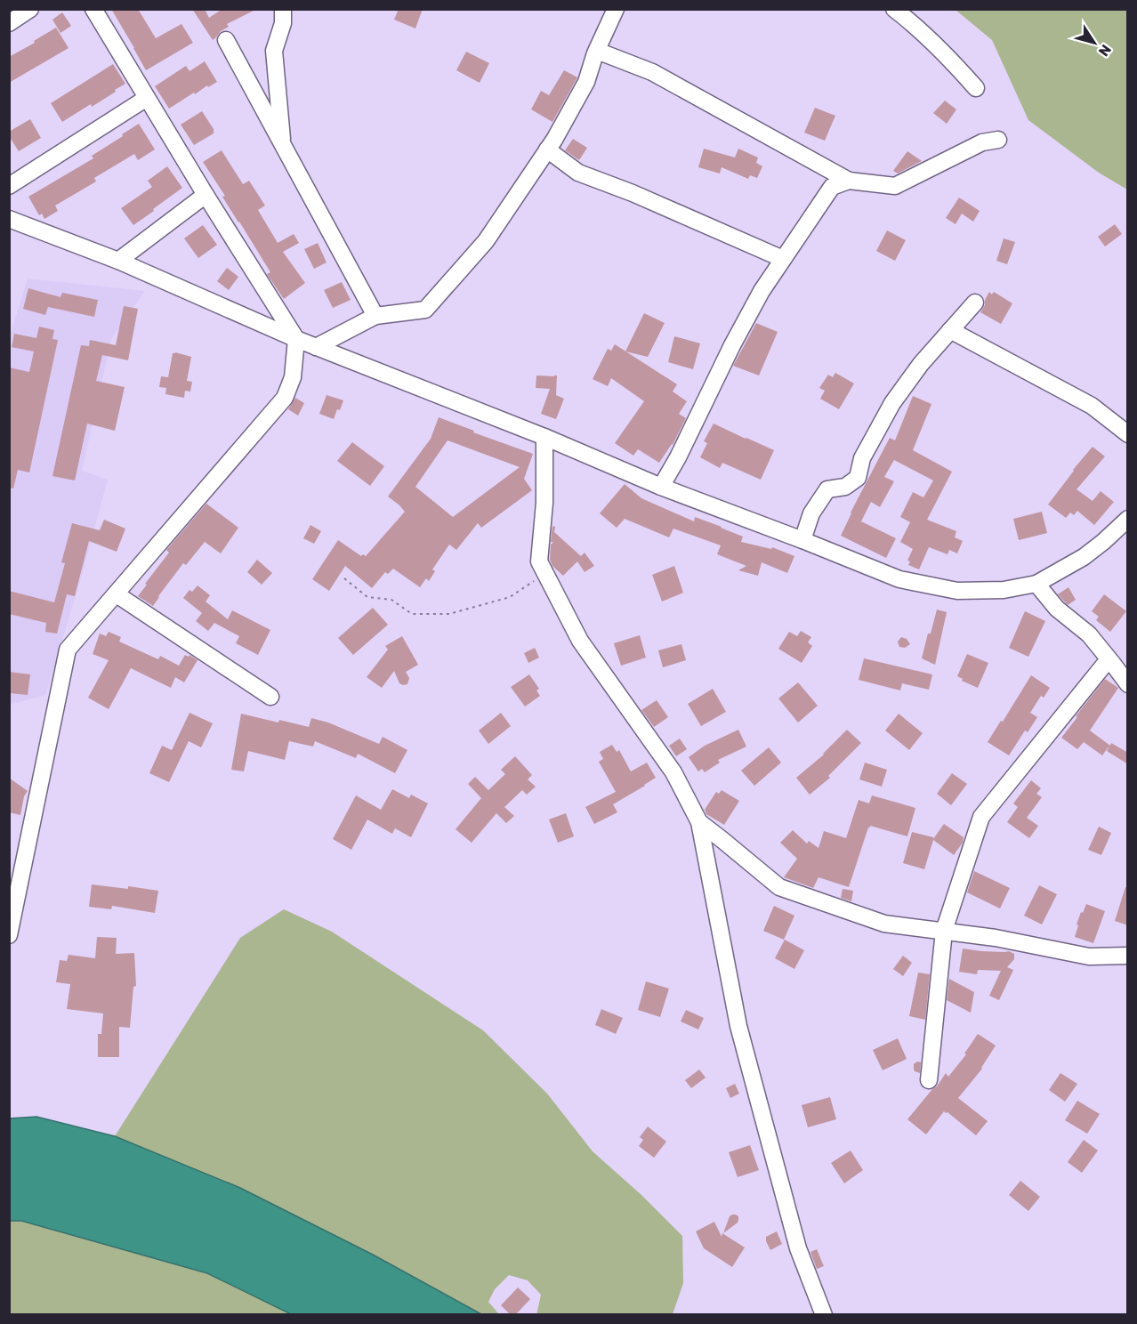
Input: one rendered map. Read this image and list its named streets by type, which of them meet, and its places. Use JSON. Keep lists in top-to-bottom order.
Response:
{
  "north": "bottom right"
}
